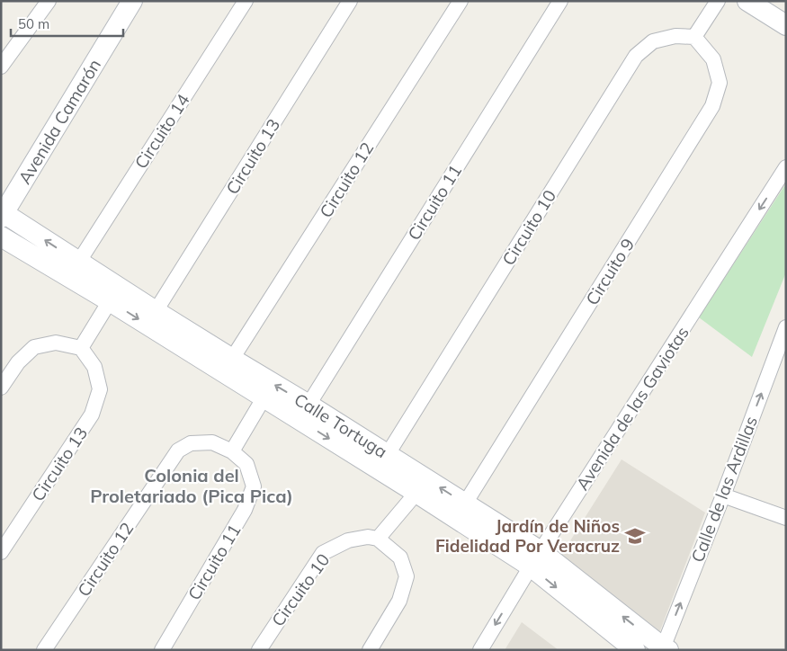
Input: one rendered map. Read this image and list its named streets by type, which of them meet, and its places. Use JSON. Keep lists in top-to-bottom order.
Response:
{
  "streets": {
    "street": [
      "Avenida Camarón",
      "Circuito 14",
      "Circuito 13",
      "Circuito 12",
      "Circuito 11",
      "Circuito 10",
      "Circuito 9",
      "Avenida de las Gaviotas",
      "Calle Tortuga",
      "Calle de las Ardillas"
    ]
  },
  "crossings": [
    ["Avenida Camarón", "Calle Tortuga"],
    ["Circuito 14", "Calle Tortuga"],
    ["Circuito 13", "Calle Tortuga"],
    ["Circuito 12", "Circuito 11"],
    ["Circuito 12", "Calle Tortuga"],
    ["Circuito 11", "Calle Tortuga"],
    ["Circuito 10", "Circuito 9"],
    ["Circuito 10", "Calle Tortuga"],
    ["Circuito 9", "Calle Tortuga"],
    ["Avenida de las Gaviotas", "Calle Tortuga"],
    ["Calle Tortuga", "Calle de las Ardillas"]
  ],
  "one_way": ["Avenida de las Gaviotas", "Calle de las Ardillas"],
  "districts": ["Colonia del Proletariado (Pica Pica)"],
  "places": {
    "school or university": ["Jardín de Niños Fidelidad Por Veracruz"]
  },
  "scale_bar": "50 m"
}
